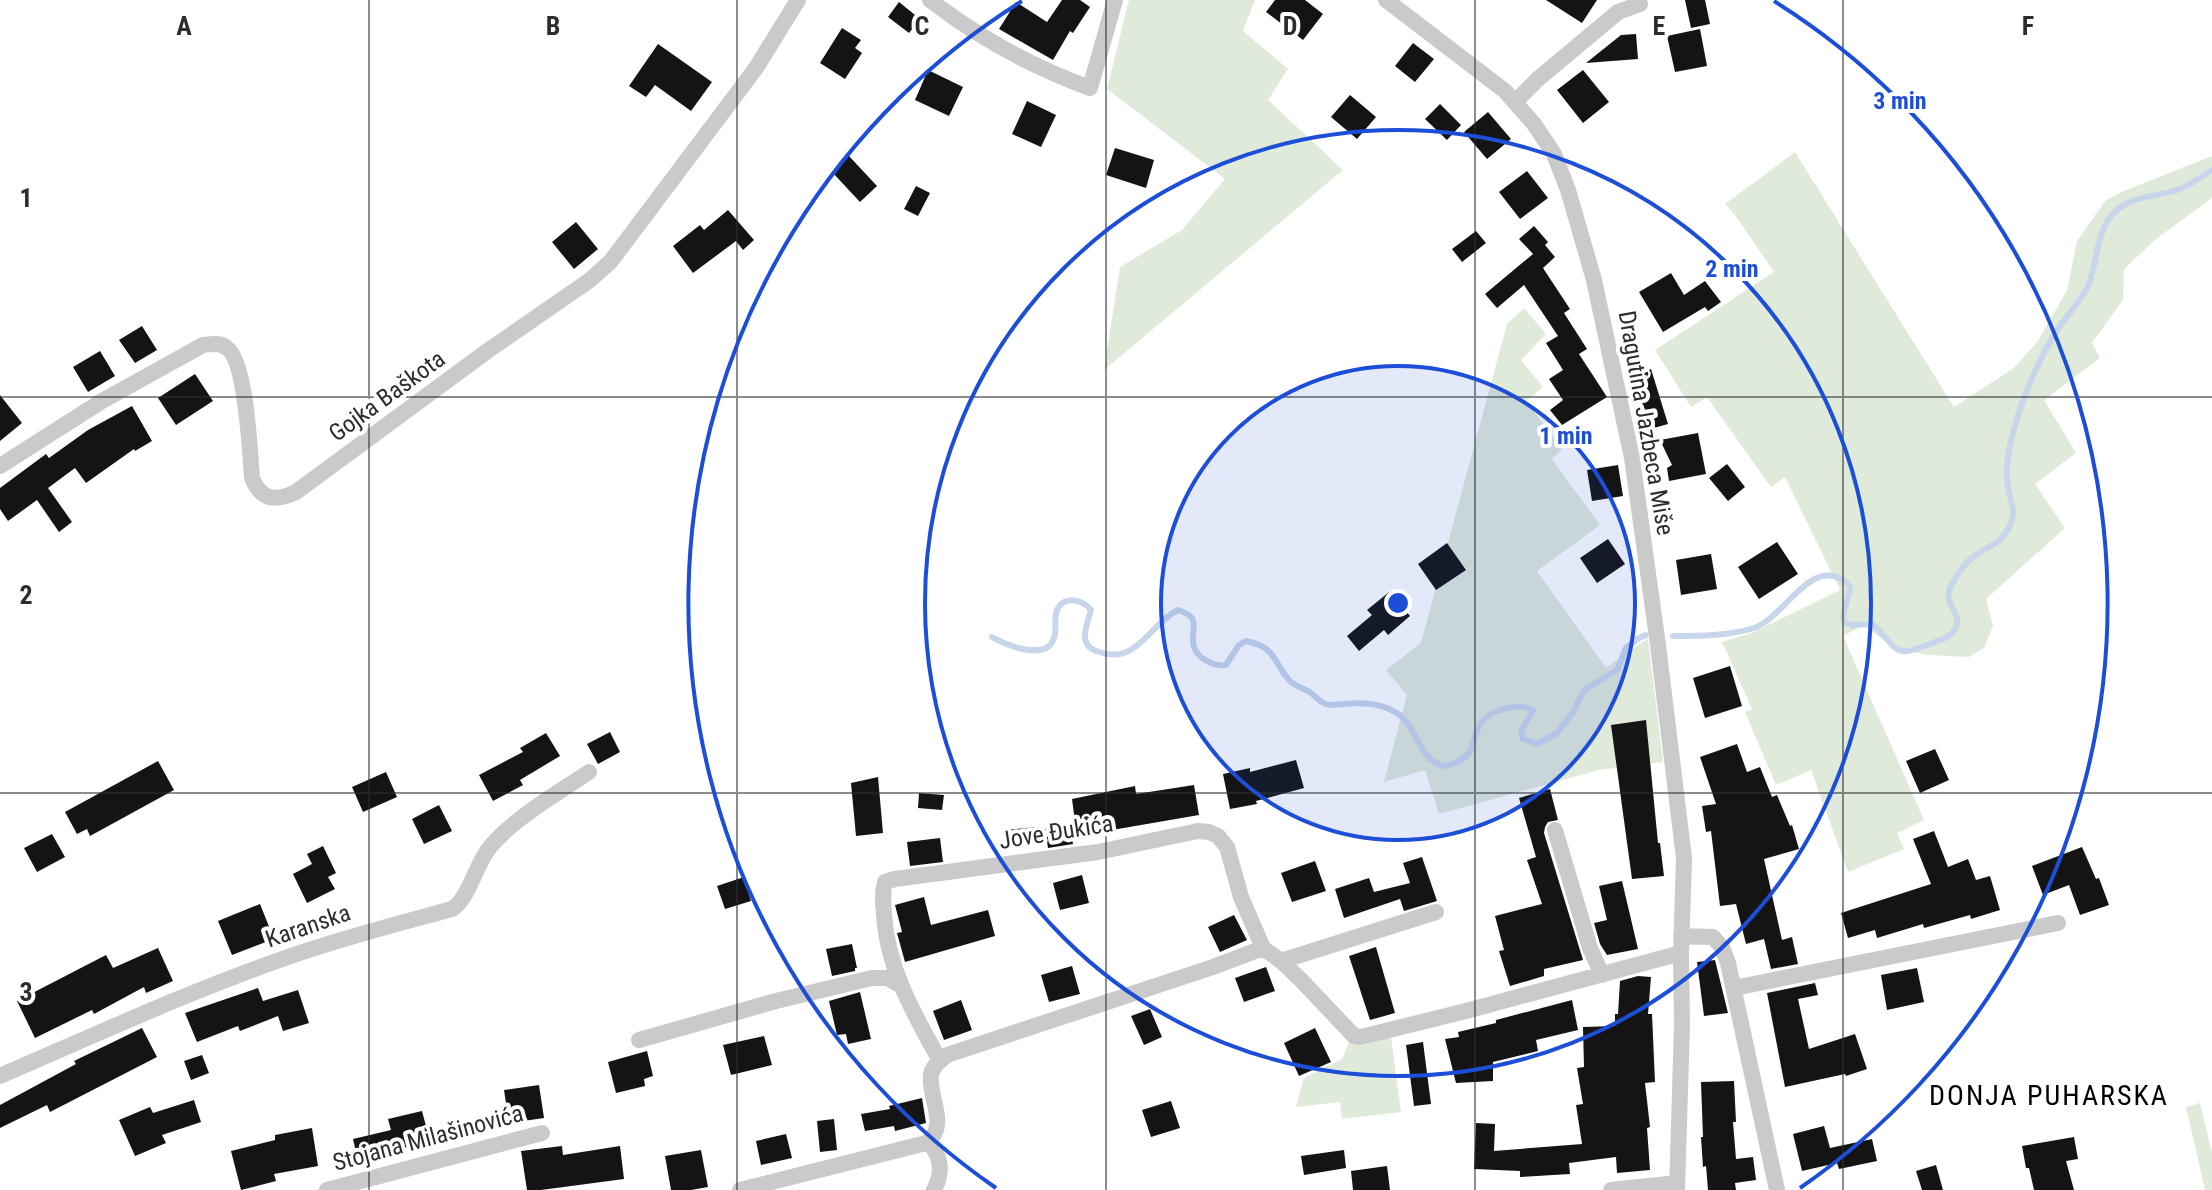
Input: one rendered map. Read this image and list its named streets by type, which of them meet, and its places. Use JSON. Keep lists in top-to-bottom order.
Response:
{
  "streets": {
    "street": [
      "Gojka Baškota",
      "Dragutina Jazbeca Miše",
      "Jove Đukića",
      "Karanska",
      "Stojana Milašinovića"
    ]
  },
  "districts": ["DONJA PUHARSKA"],
  "grid": {
    "columns": [
      "A",
      "B",
      "C",
      "D",
      "E",
      "F"
    ],
    "rows": ["1", "2", "3"]
  },
  "rings": ["3 min", "2 min", "1 min"]
}
